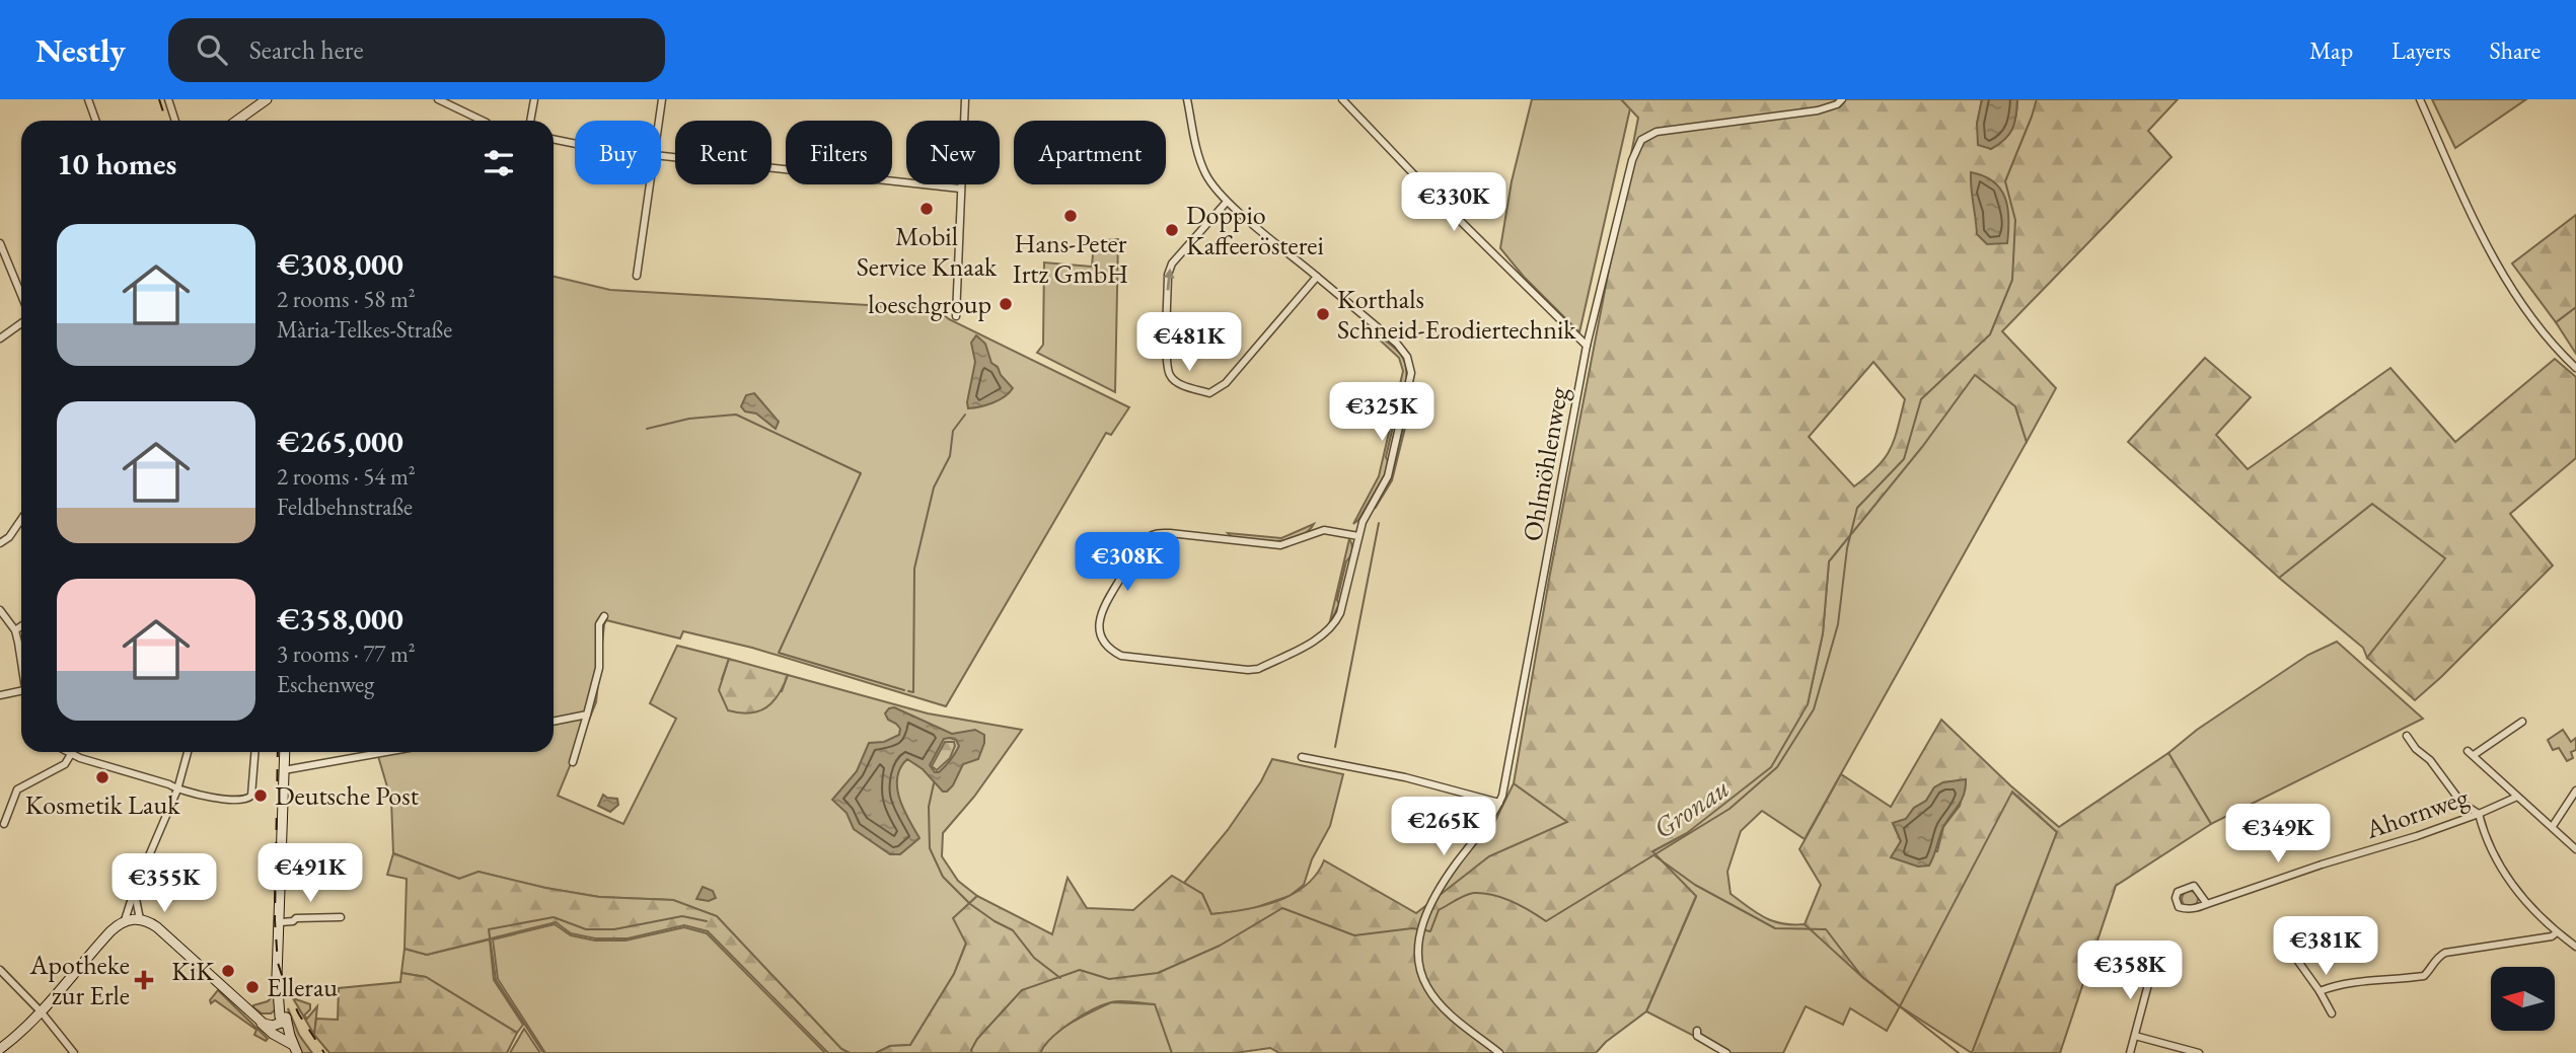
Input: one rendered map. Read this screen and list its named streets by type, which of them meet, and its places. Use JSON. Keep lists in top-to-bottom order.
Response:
{
  "streets": {
    "street": ["Ohlmöhlenweg", "Ahornweg"]
  },
  "water": ["Gronau"],
  "places": {
    "other": [
      "Mobil Service Knaak",
      "Hans-Peter Irtz GmbH",
      "Doppio Kaffeerösterei",
      "loeschgroup",
      "Korthals Schneid-Erodiertechnik",
      "Kosmetik Lauk",
      "Deutsche Post",
      "KiK",
      "Ellerau"
    ],
    "health": ["Apotheke zur Erle"]
  },
  "north": "left",
  "page": {
    "header": "Nestly",
    "search": "Search here",
    "nav": ["Map", "Layers", "Share"],
    "chip": [
      "Buy",
      "Rent",
      "Filters",
      "New",
      "Apartment"
    ],
    "heading": "10 homes",
    "price": [
      "€330K",
      "€481K",
      "€325K",
      "€308K",
      "€265K",
      "€349K",
      "€491K",
      "€355K",
      "€381K",
      "€358K"
    ],
    "list": [
      {
        "name": "€308,000",
        "note": "2 rooms · 58 m² · Mària-Telkes-Straße"
      },
      {
        "name": "€265,000",
        "note": "2 rooms · 54 m² · Feldbehnstraße"
      },
      {
        "name": "€358,000",
        "note": "3 rooms · 77 m² · Eschenweg"
      }
    ]
  }
}
